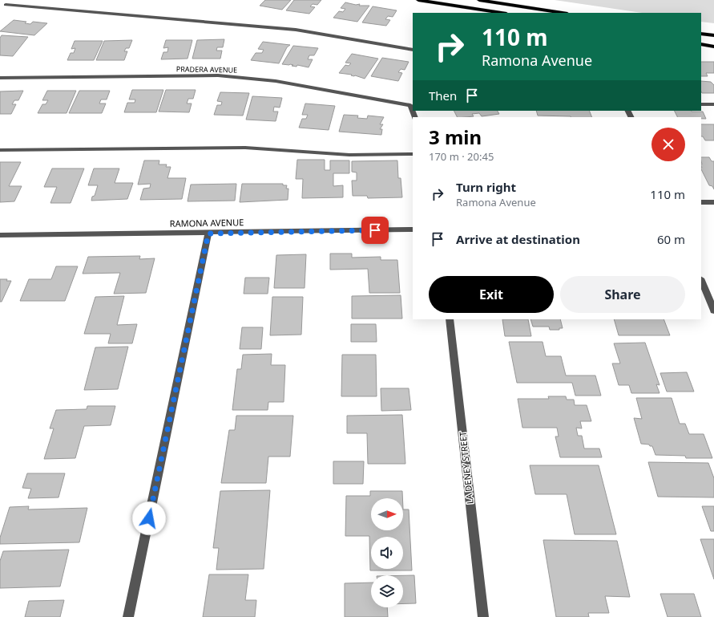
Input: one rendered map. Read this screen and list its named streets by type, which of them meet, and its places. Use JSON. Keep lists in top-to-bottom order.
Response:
{
  "streets": {
    "street": ["PRADERA AVENUE", "RAMONA AVENUE", "LA DENEY STREET"]
  },
  "north": "right",
  "page": {
    "turn": ["110 m", "Ramona Avenue"],
    "then": "Then",
    "heading": ["3 min", "170 m · 20:45"],
    "list": [
      {
        "name": "Turn right",
        "note": "Ramona Avenue",
        "value": "110 m"
      },
      {
        "name": "Arrive at destination",
        "value": "60 m"
      }
    ],
    "buttons": ["Exit", "Share"]
  }
}
